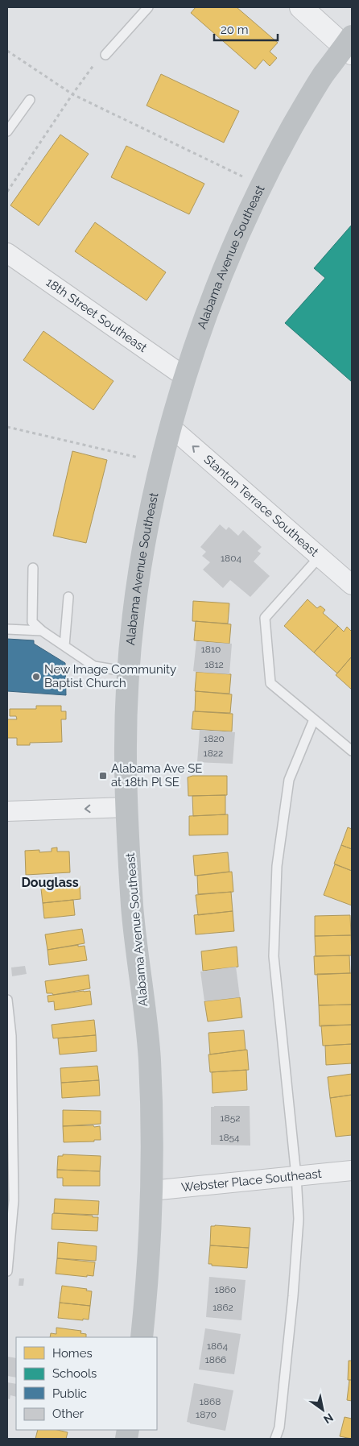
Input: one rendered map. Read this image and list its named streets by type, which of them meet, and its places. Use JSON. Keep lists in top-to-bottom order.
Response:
{
  "streets": {
    "main road": ["Alabama Avenue Southeast"],
    "street": ["18th Street Southeast", "Stanton Terrace Southeast", "Webster Place Southeast"]
  },
  "crossings": [
    ["Alabama Avenue Southeast", "18th Street Southeast"],
    ["Alabama Avenue Southeast", "Stanton Terrace Southeast"],
    ["Alabama Avenue Southeast", "Webster Place Southeast"]
  ],
  "one_way": ["Stanton Terrace Southeast"],
  "districts": ["Douglass"],
  "places": {
    "other": ["New Image Community Baptist Church"],
    "transit": ["Alabama Ave SE at 18th Pl SE"]
  },
  "house_numbers": [
    "1804",
    "1810",
    "1812",
    "1820",
    "1822",
    "1852",
    "1854",
    "1860",
    "1862",
    "1864",
    "1866",
    "1868",
    "1870"
  ],
  "legend": [
    "Homes",
    "Schools",
    "Public",
    "Other"
  ],
  "scale_bar": "20 m",
  "north": "bottom right"
}
